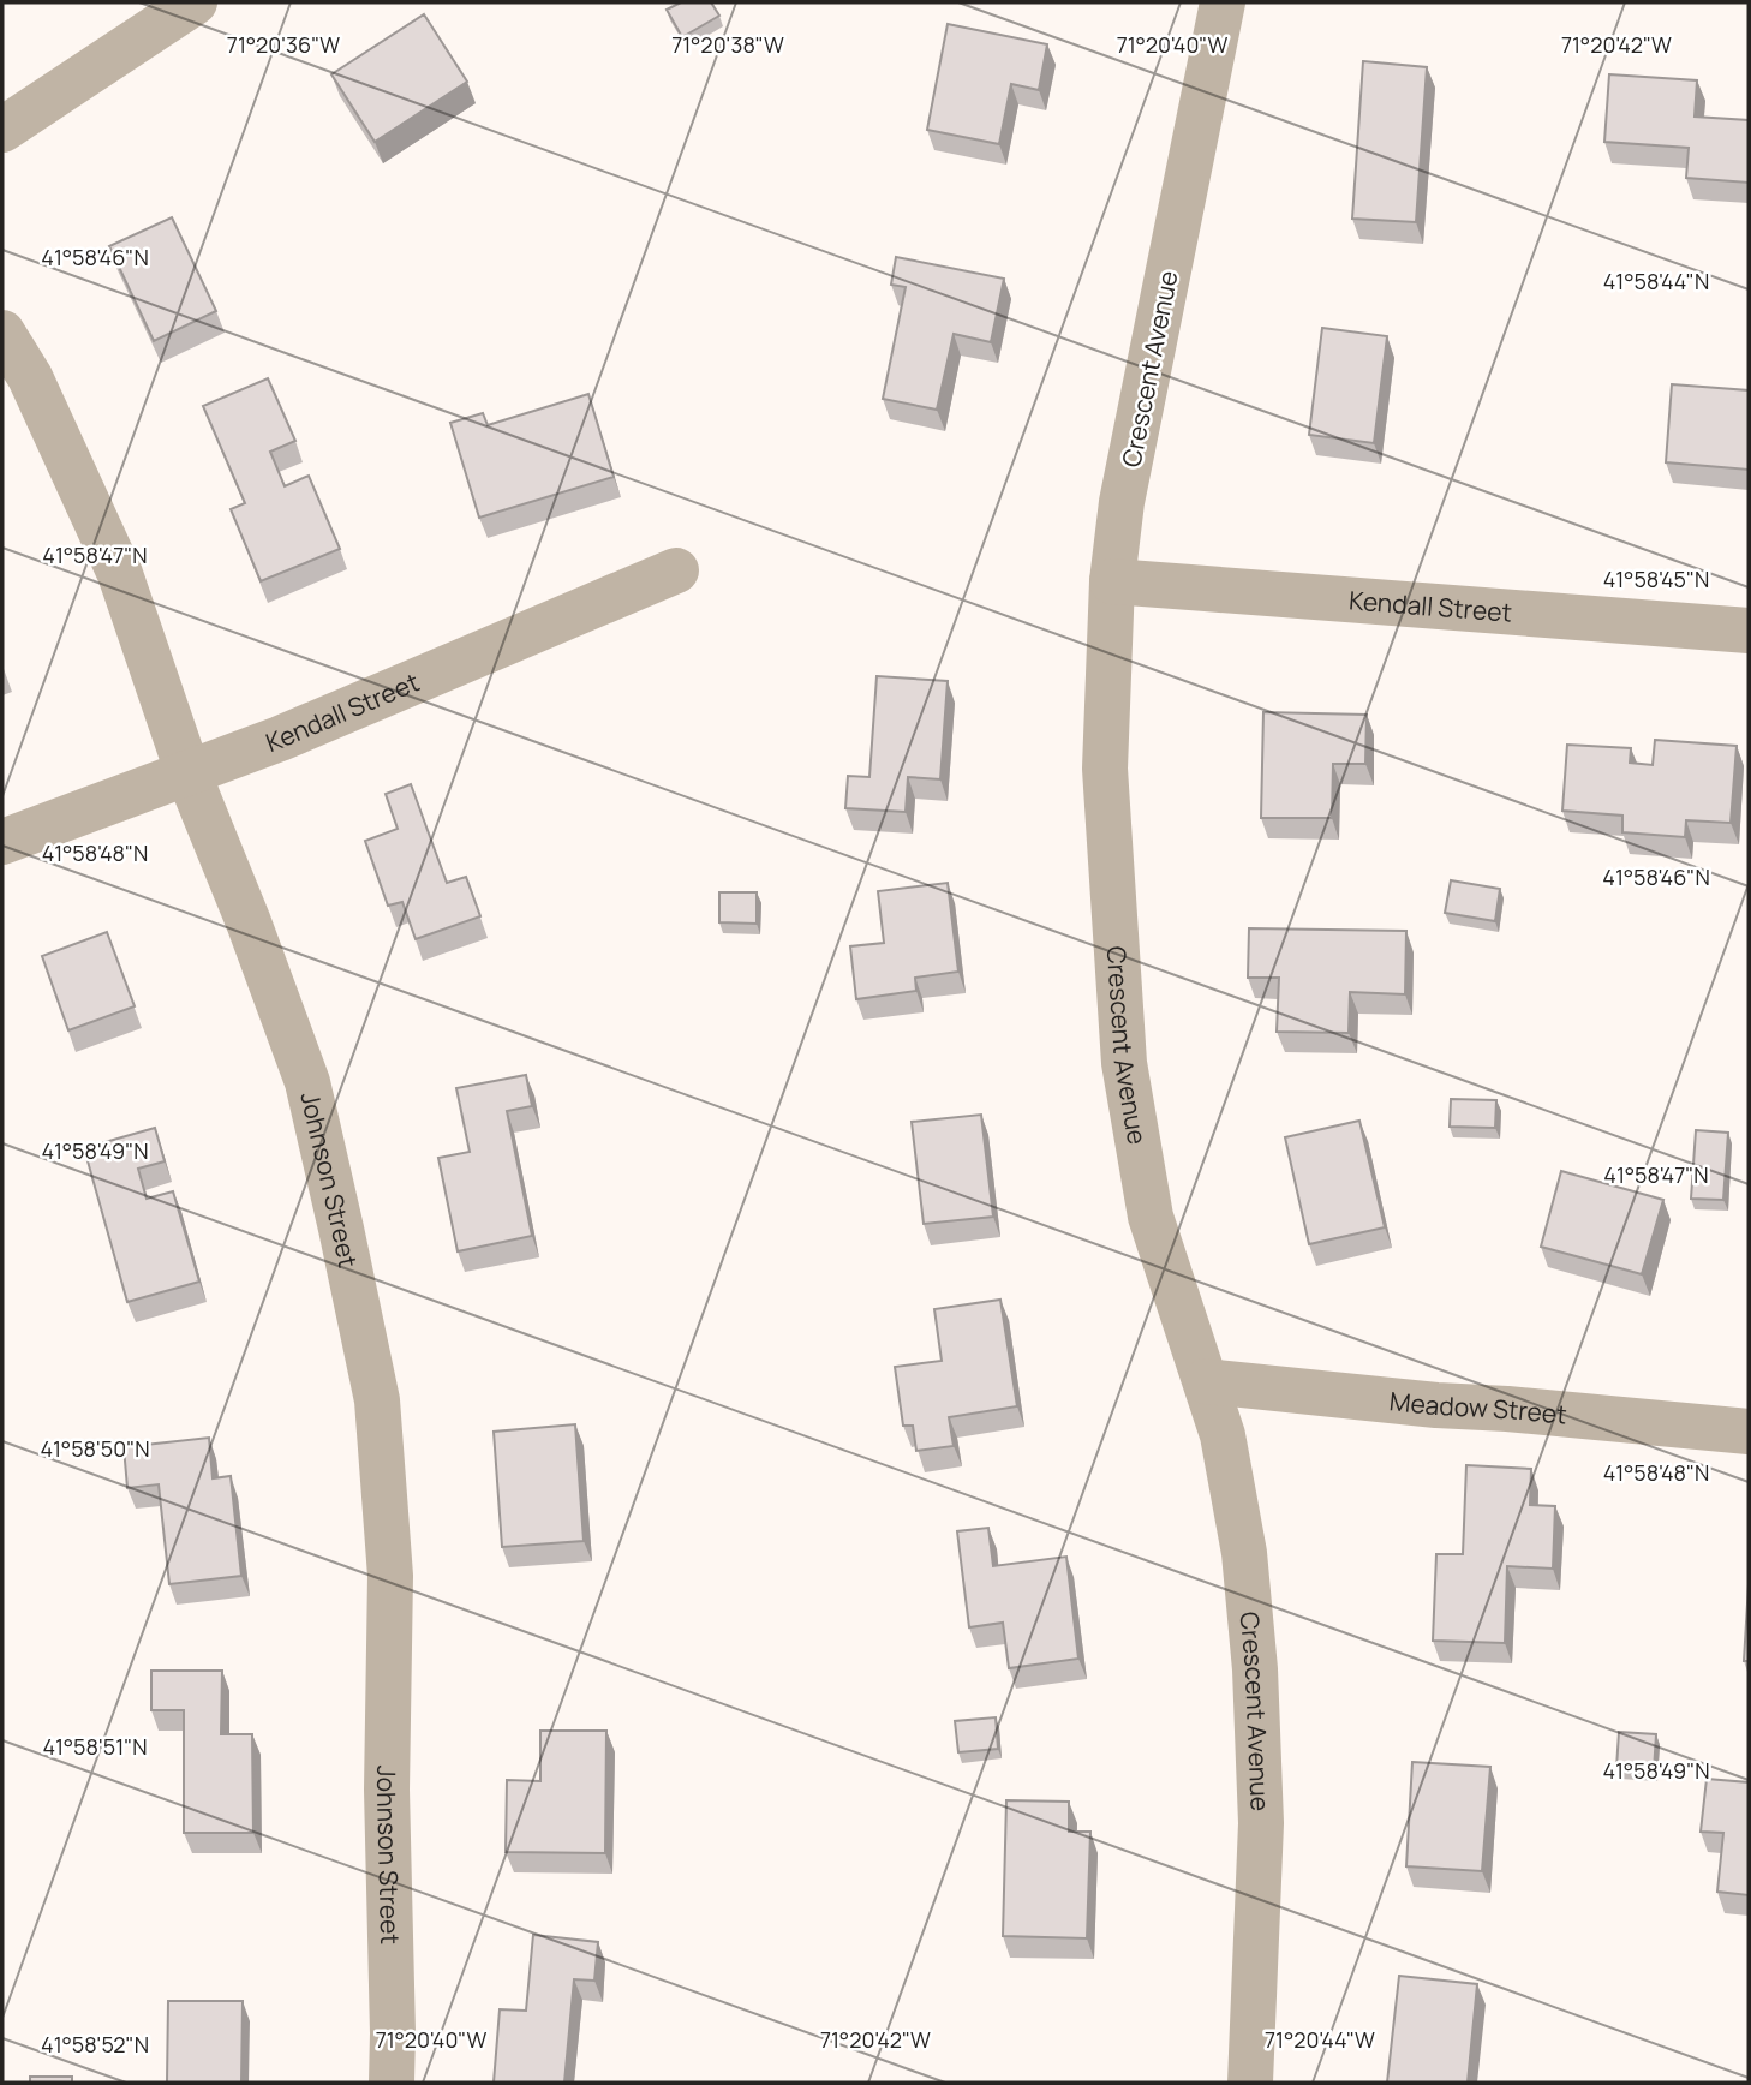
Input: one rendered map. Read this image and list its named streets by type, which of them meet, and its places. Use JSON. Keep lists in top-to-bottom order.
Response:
{
  "streets": {
    "street": [
      "Crescent Avenue",
      "Kendall Street",
      "Johnson Street",
      "Meadow Street"
    ]
  },
  "crossings": [
    ["Crescent Avenue", "Kendall Street"],
    ["Crescent Avenue", "Meadow Street"],
    ["Kendall Street", "Johnson Street"]
  ],
  "coordinates": [
    "71°20'36\"W",
    "71°20'38\"W",
    "71°20'40\"W",
    "71°20'42\"W",
    "41°58'46\"N",
    "41°58'44\"N",
    "41°58'47\"N",
    "41°58'45\"N",
    "41°58'48\"N",
    "41°58'49\"N",
    "41°58'50\"N",
    "41°58'51\"N",
    "71°20'44\"W",
    "41°58'52\"N"
  ]
}
